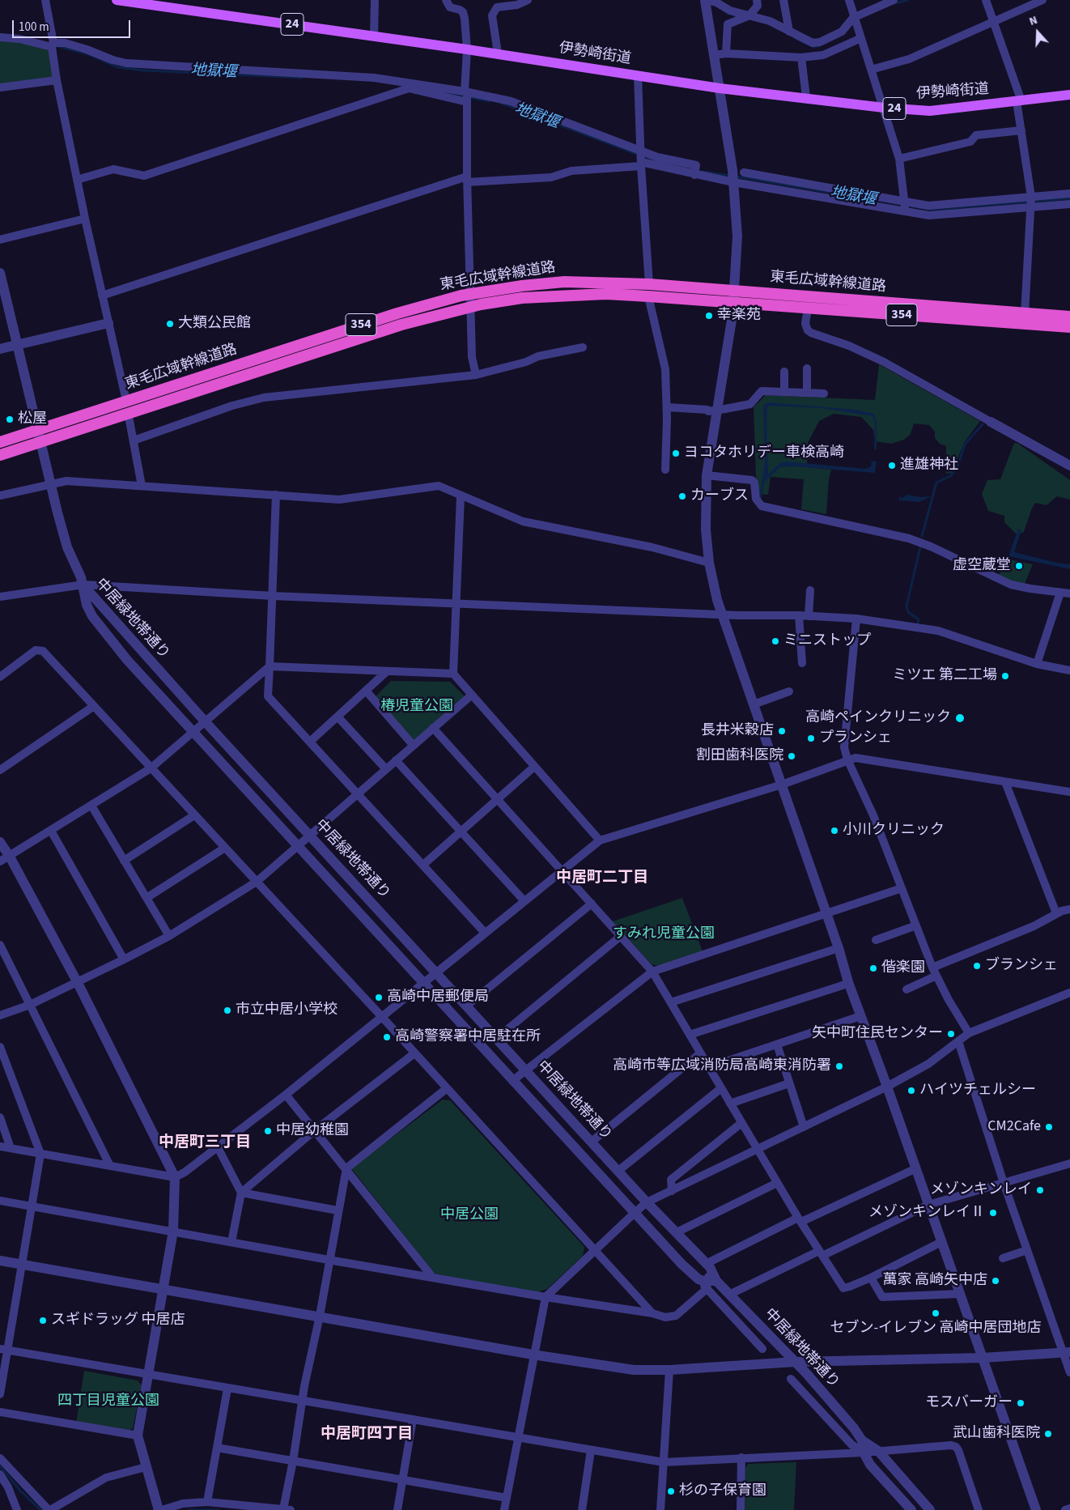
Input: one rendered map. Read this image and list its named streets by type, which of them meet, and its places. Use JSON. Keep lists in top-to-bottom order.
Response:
{
  "streets": {
    "highway": ["東毛広域幹線道路", "354"],
    "main road": ["24", "伊勢崎街道"],
    "street": ["中居緑地帯通り"]
  },
  "districts": ["中居町二丁目", "中居町三丁目", "中居町四丁目"],
  "water": ["地獄堰"],
  "parks": [
    "椿児童公園",
    "すみれ児童公園",
    "中居公園",
    "四丁目児童公園"
  ],
  "places": [
    "幸楽苑",
    "大類公民館",
    "松屋",
    "ヨコタホリデー車検高崎",
    "進雄神社",
    "カーブス",
    "虚空蔵堂",
    "ミニストップ",
    "ミツエ 第二工場",
    "高崎ペインクリニック",
    "長井米穀店",
    "プランシェ",
    "割田歯科医院",
    "小川クリニック",
    "ブランシェ",
    "偕楽園",
    "高崎中居郵便局",
    "市立中居小学校",
    "矢中町住民センター",
    "高崎警察署中居駐在所",
    "高崎市等広域消防局高崎東消防署",
    "ハイツチェルシー",
    "CM2Cafe",
    "中居幼稚園",
    "メゾンキンレイ",
    "メゾンキンレイⅡ",
    "萬家 高崎矢中店",
    "セブン-イレブン 高崎中居団地店",
    "スギドラッグ 中居店",
    "モスバーガー",
    "武山歯科医院",
    "杉の子保育園"
  ],
  "scale_bar": "100 m",
  "north": "top"
}
